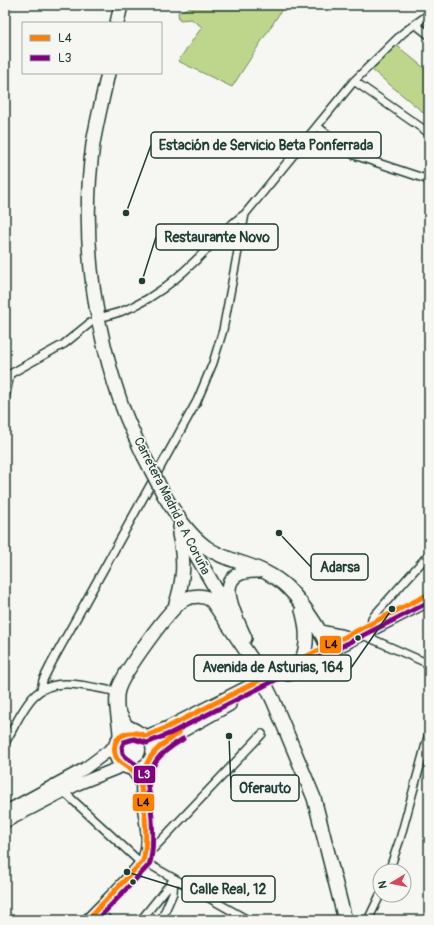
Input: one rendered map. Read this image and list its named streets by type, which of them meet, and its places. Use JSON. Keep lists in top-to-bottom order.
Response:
{
  "streets": {
    "highway": ["Carretera Madrid a A Coruña"]
  },
  "places": [
    "Estación de Servicio Beta Ponferrada",
    "Restaurante Novo",
    "Adarsa",
    "Avenida de Asturias, 164",
    "Oferauto",
    "Calle Real, 12"
  ],
  "lines": ["transit line L4", "transit line L3"],
  "legend": ["L4", "L3"],
  "north": "left"
}
